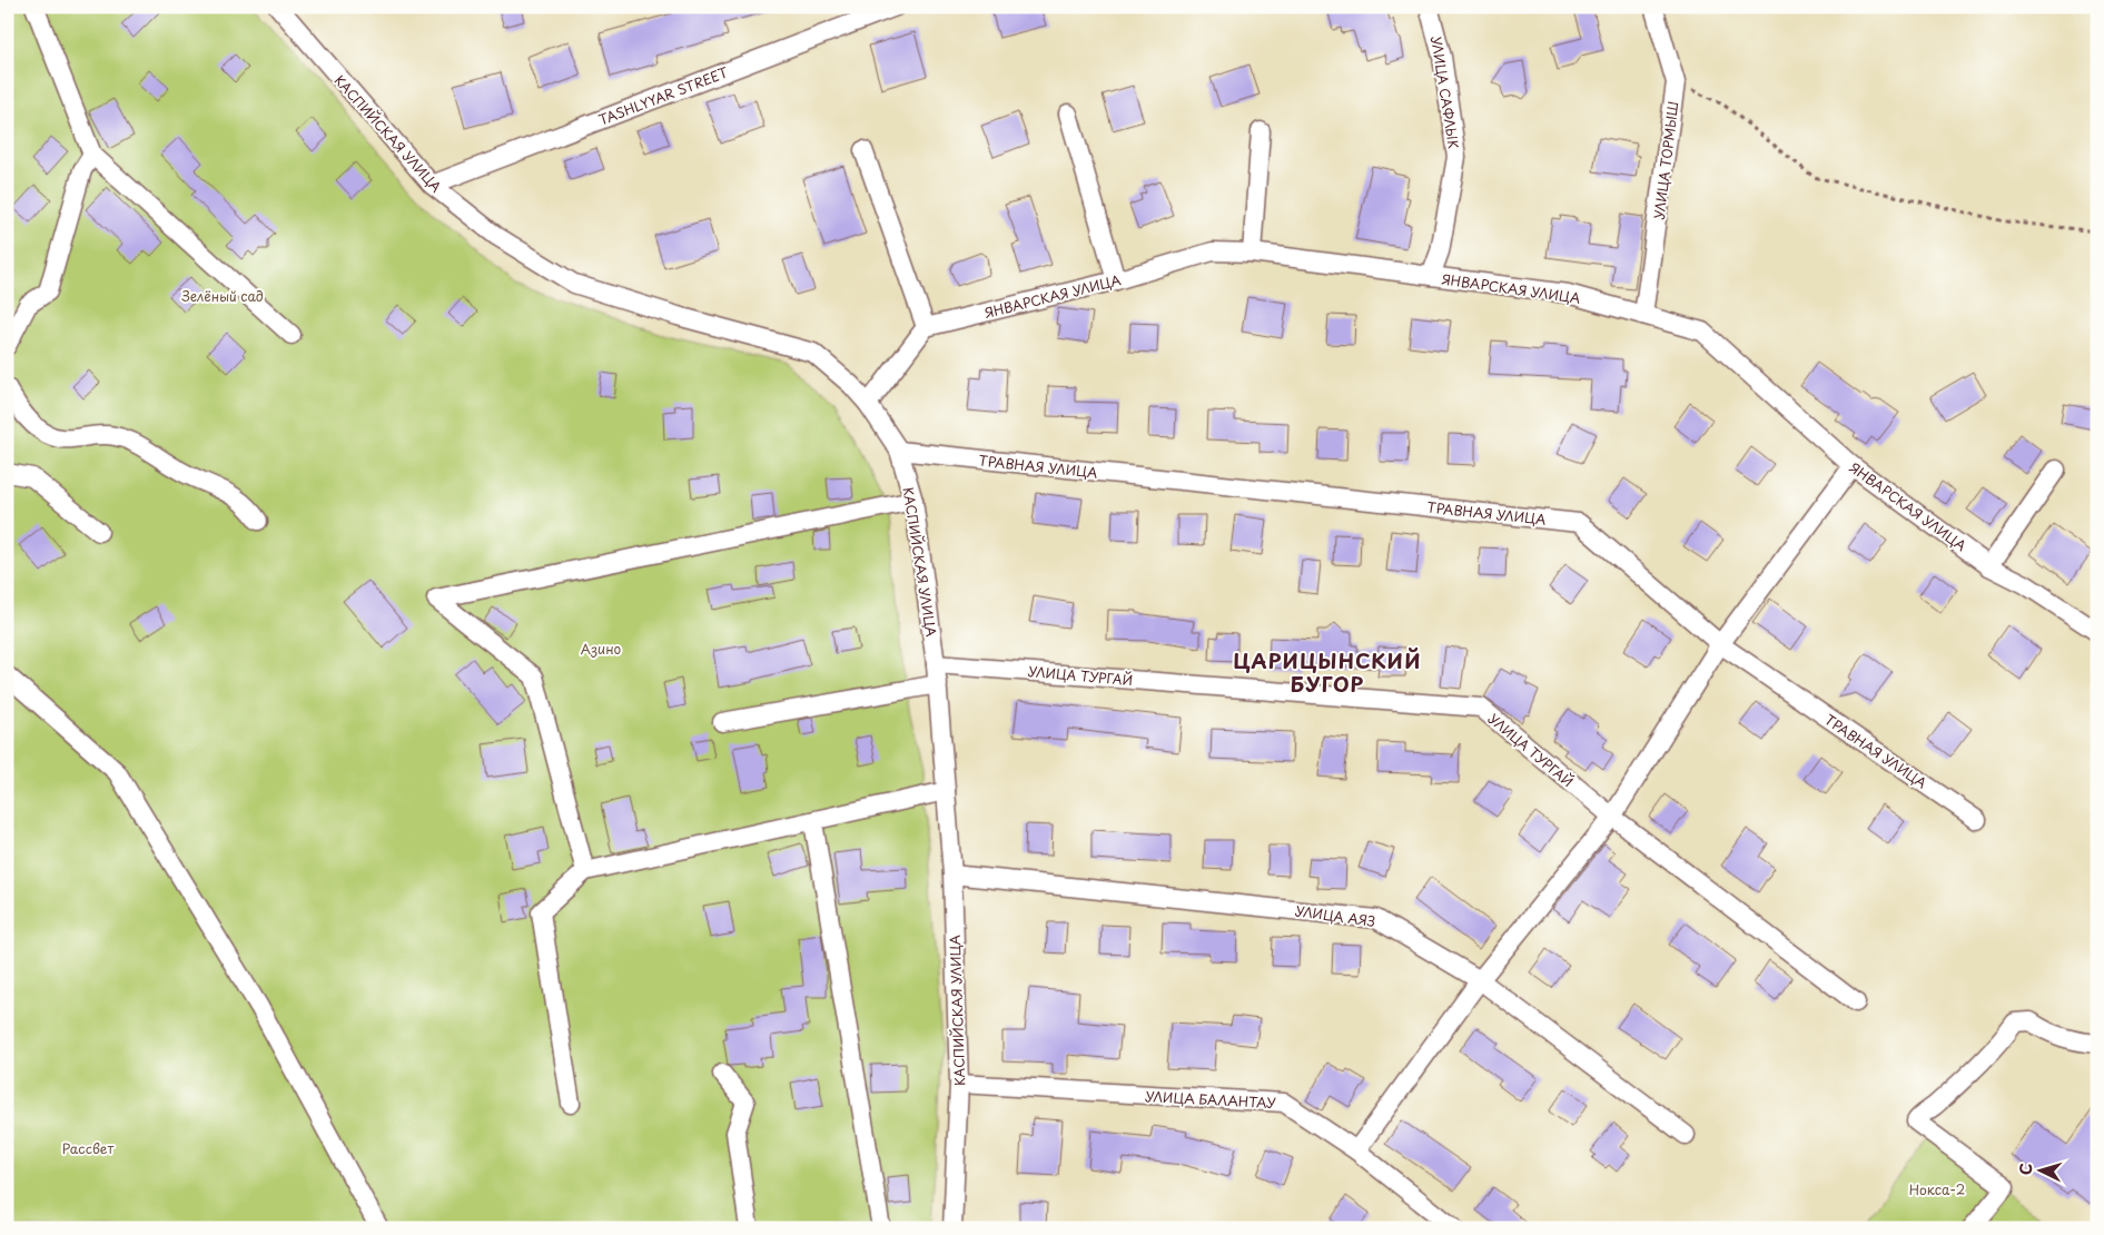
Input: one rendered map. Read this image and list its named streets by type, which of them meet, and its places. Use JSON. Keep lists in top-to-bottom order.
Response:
{
  "streets": {
    "street": [
      "УЛИЦА САФЛЫК",
      "TASHLYYAR STREET",
      "КАСПИЙСКАЯ УЛИЦА",
      "УЛИЦА ТОРМЫШ",
      "ЯНВАРСКАЯ УЛИЦА",
      "ТРАВНАЯ УЛИЦА",
      "УЛИЦА ТУРГАЙ",
      "УЛИЦА АЯЗ",
      "УЛИЦА БАЛАНТАУ"
    ]
  },
  "crossings": [
    ["УЛИЦА САФЛЫК", "ЯНВАРСКАЯ УЛИЦА"],
    ["TASHLYYAR STREET", "КАСПИЙСКАЯ УЛИЦА"],
    ["КАСПИЙСКАЯ УЛИЦА", "ТРАВНАЯ УЛИЦА"],
    ["КАСПИЙСКАЯ УЛИЦА", "УЛИЦА ТУРГАЙ"],
    ["КАСПИЙСКАЯ УЛИЦА", "УЛИЦА АЯЗ"],
    ["КАСПИЙСКАЯ УЛИЦА", "УЛИЦА БАЛАНТАУ"],
    ["УЛИЦА ТОРМЫШ", "ЯНВАРСКАЯ УЛИЦА"]
  ],
  "districts": ["ЦАРИЦЫНСКИЙ БУГОР"],
  "parks": [
    "Зелёный сад",
    "Азино",
    "Рассвет",
    "Нокса-2"
  ],
  "north": "left"
}
